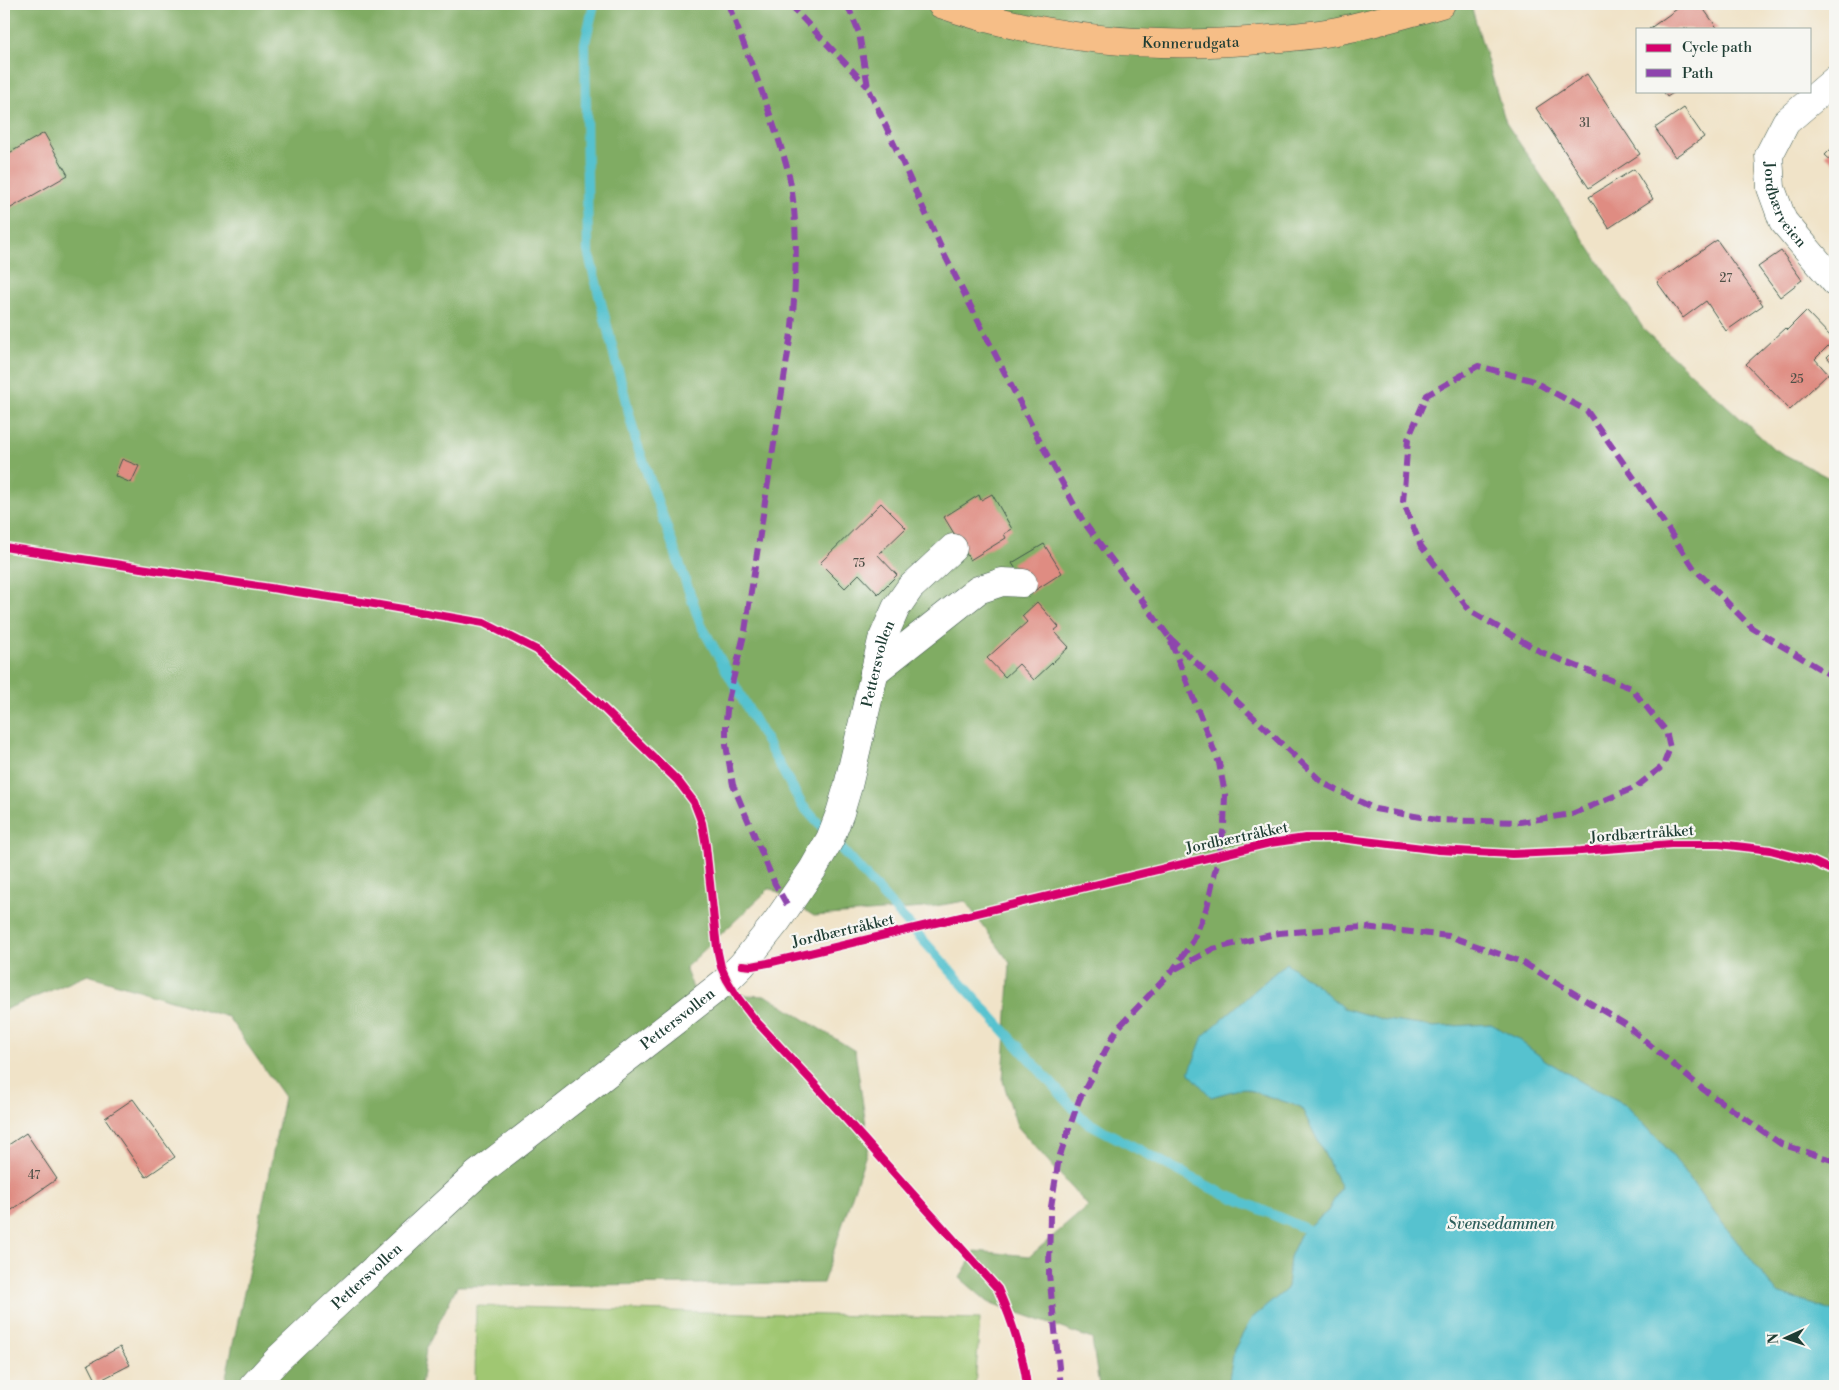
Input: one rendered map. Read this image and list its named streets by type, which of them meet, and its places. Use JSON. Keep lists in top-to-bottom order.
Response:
{
  "streets": {
    "main road": ["Konnerudgata"],
    "street": ["Jordbærveien", "Pettersvollen"],
    "cycle path": ["Jordbærtråkket"]
  },
  "water": ["Svensedammen"],
  "house_numbers": [
    "31",
    "27",
    "25",
    "75",
    "47"
  ],
  "legend": ["Cycle path", "Path"],
  "north": "left"
}
